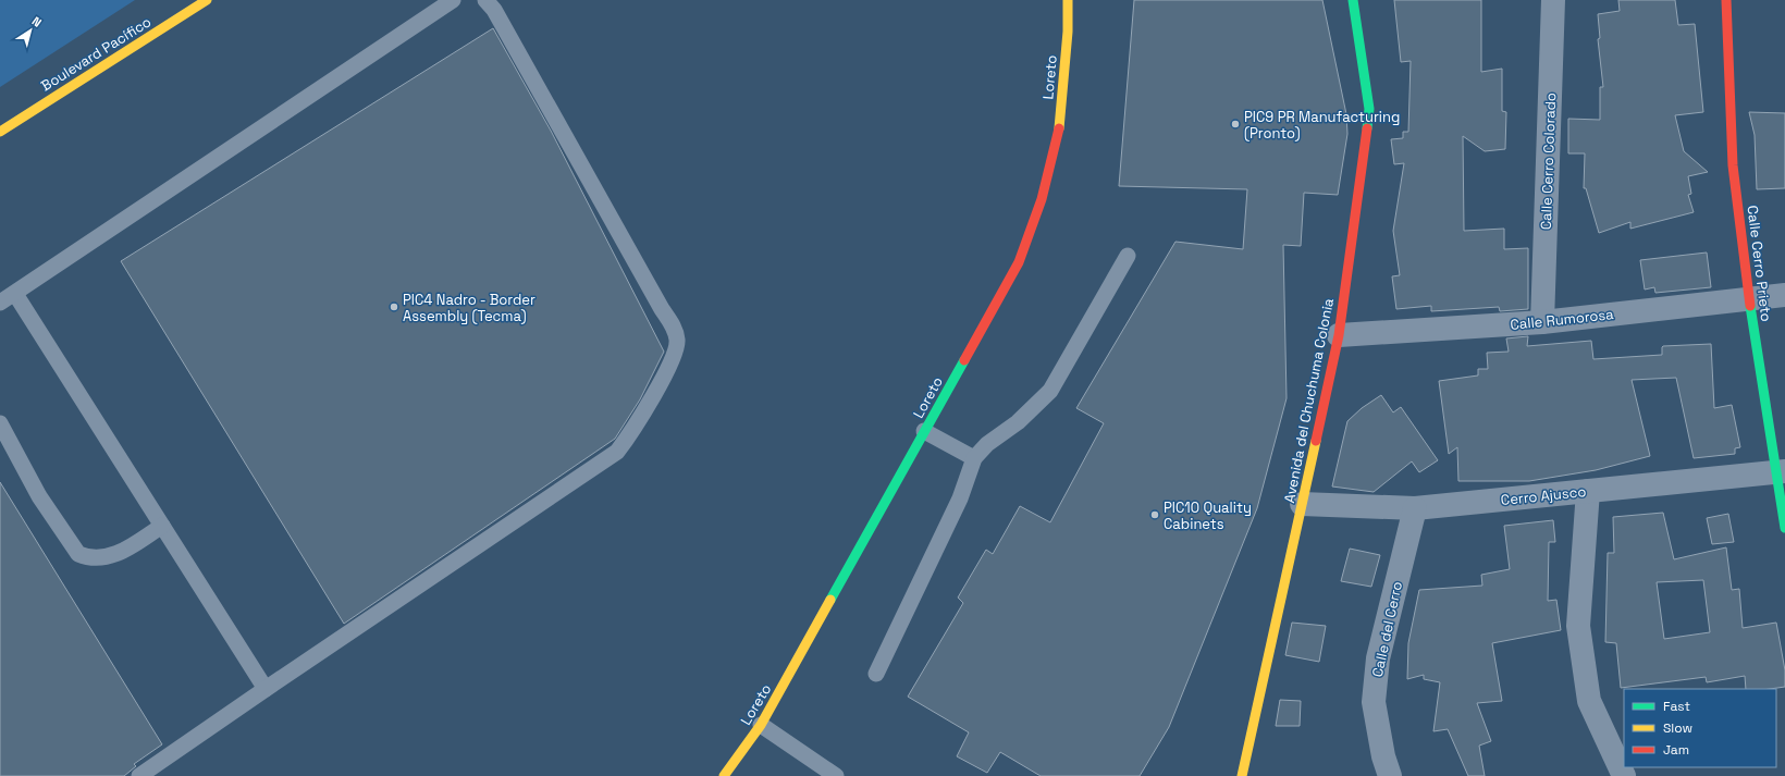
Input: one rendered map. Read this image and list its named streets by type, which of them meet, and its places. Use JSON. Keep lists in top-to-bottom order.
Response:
{
  "streets": {
    "street": [
      "Boulevard Pacífico",
      "Loreto",
      "Calle Cerro Colorado",
      "Calle Cerro Prieto",
      "Calle Rumorosa",
      "Avenida del Chuchuma Colonia",
      "Cerro Ajusco",
      "Calle del Cerro"
    ]
  },
  "crossings": [
    ["Calle Cerro Colorado", "Calle Rumorosa"],
    ["Calle Cerro Prieto", "Calle Rumorosa"],
    ["Calle Cerro Prieto", "Cerro Ajusco"],
    ["Calle Rumorosa", "Avenida del Chuchuma Colonia"],
    ["Avenida del Chuchuma Colonia", "Cerro Ajusco"],
    ["Cerro Ajusco", "Calle del Cerro"]
  ],
  "places": ["PIC9 PR Manufacturing (Pronto)", "PIC4 Nadro - Border Assembly (Tecma)", "PIC10 Quality Cabinets"],
  "legend": ["Fast", "Slow", "Jam"],
  "north": "top right"
}
